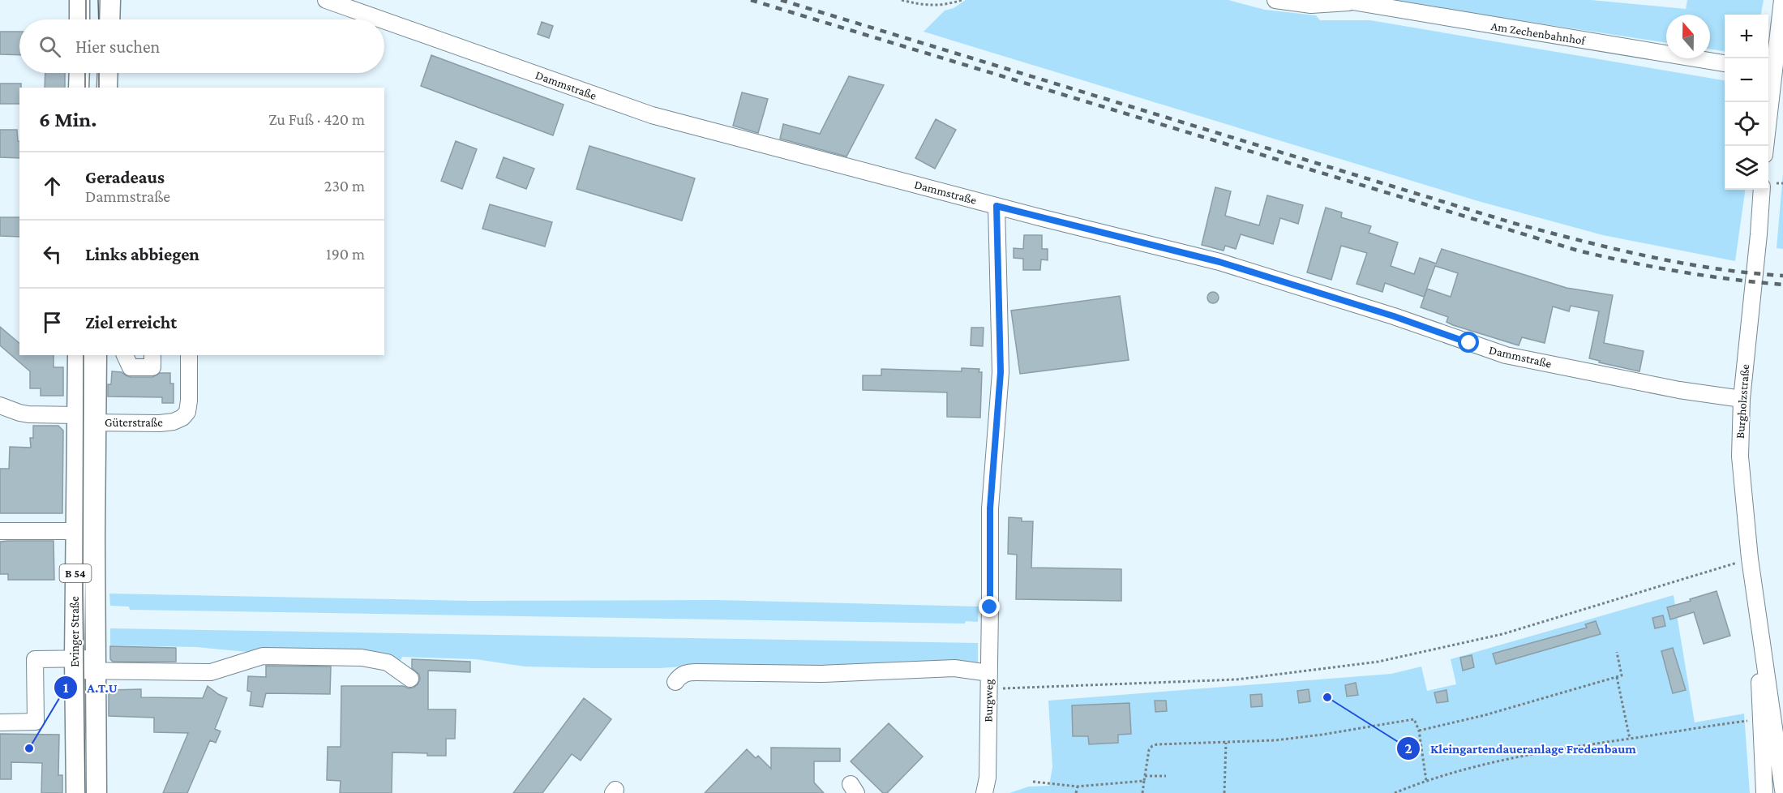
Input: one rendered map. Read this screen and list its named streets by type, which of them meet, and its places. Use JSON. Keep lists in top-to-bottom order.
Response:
{
  "streets": {
    "main road": ["B 54", "Evinger Straße"],
    "street": [
      "Am Zechenbahnhof",
      "Dammstraße",
      "Burgholzstraße",
      "Güterstraße",
      "Burgweg"
    ]
  },
  "crossings": [
    ["Dammstraße", "Burgholzstraße"],
    ["Dammstraße", "Burgweg"],
    ["Güterstraße", "Evinger Straße"]
  ],
  "places": ["Kleingartendaueranlage Fredenbaum", "A.T.U"],
  "north": "top",
  "page": {
    "map_buttons": ["+", "−"],
    "search": "Hier suchen",
    "heading": ["6 Min.", "Zu Fuß · 420 m"],
    "list": [
      ["Geradeaus", "Dammstraße", "230 m"],
      ["Links abbiegen", "190 m"],
      "Ziel erreicht"
    ]
  }
}
